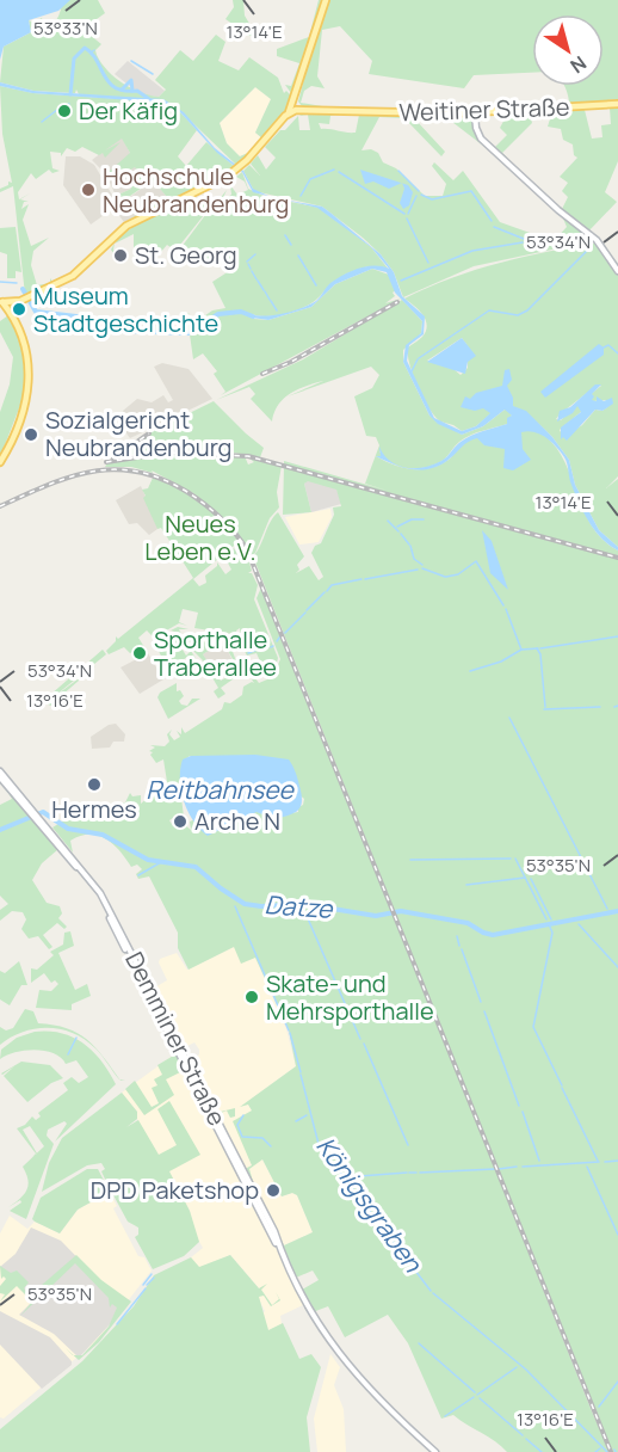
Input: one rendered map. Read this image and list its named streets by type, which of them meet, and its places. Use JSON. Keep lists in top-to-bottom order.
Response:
{
  "streets": {
    "main road": ["Weitiner Straße", "Demminer Straße"]
  },
  "water": ["Reitbahnsee", "Datze", "Königsgraben"],
  "parks": ["Neues Leben e.V."],
  "places": [
    "Der Käfig",
    "Hochschule Neubrandenburg",
    "St. Georg",
    "Museum Stadtgeschichte",
    "Sozialgericht Neubrandenburg",
    "Sporthalle Traberallee",
    "Hermes",
    "Arche N",
    "Skate- und Mehrsporthalle",
    "DPD Paketshop"
  ],
  "north": "bottom right",
  "coordinates": [
    "53°33'N",
    "13°14'E",
    "53°34'N",
    "13°16'E",
    "53°35'N"
  ]
}
